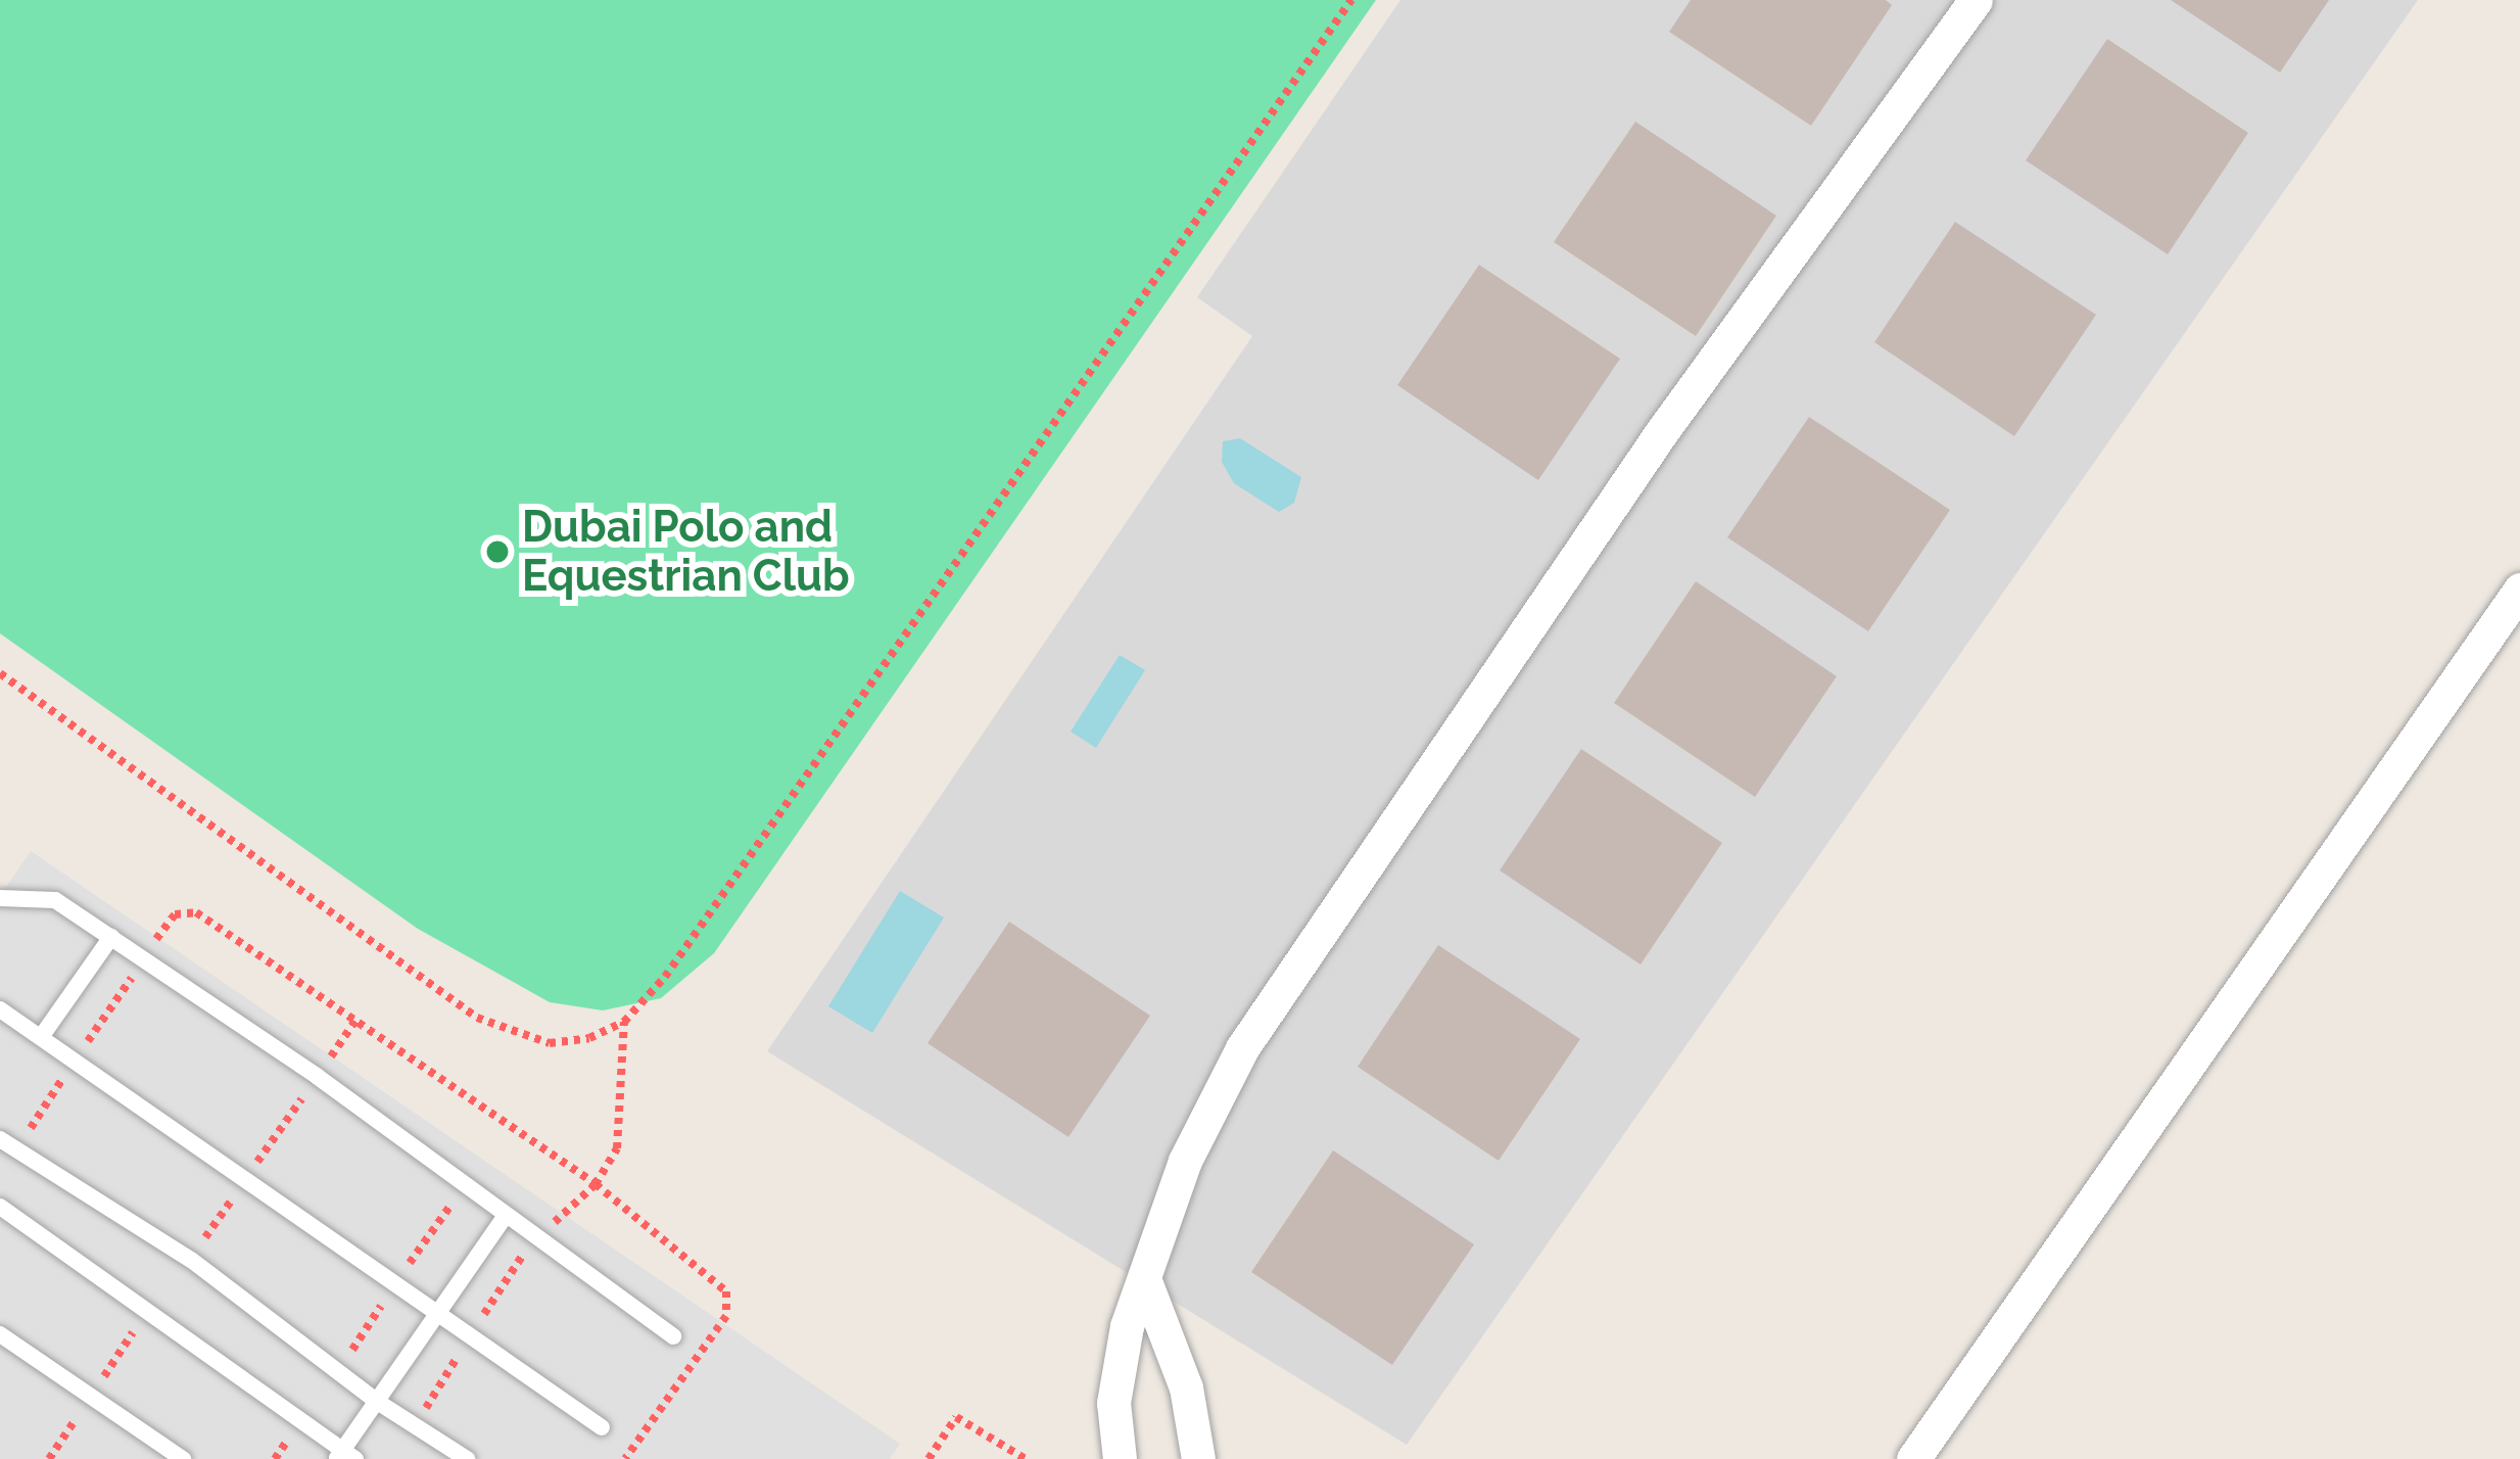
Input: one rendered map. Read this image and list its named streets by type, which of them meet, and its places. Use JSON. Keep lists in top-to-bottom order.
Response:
{
  "places": ["Dubai Polo and Equestrian Club"]
}
